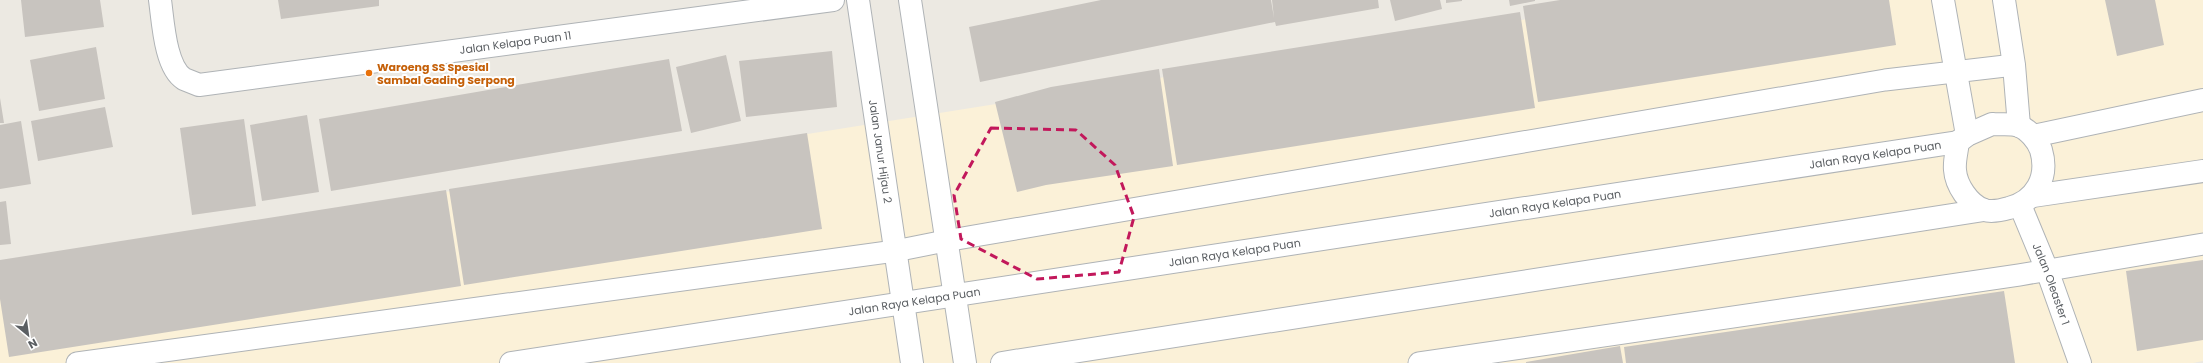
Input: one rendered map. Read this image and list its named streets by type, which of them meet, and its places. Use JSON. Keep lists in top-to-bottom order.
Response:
{
  "streets": {
    "street": [
      "Jalan Kelapa Puan 11",
      "Jalan Janur Hijau 2",
      "Jalan Raya Kelapa Puan",
      "Jalan Oleaster 1"
    ]
  },
  "crossings": [
    ["Jalan Janur Hijau 2", "Jalan Raya Kelapa Puan"],
    ["Jalan Raya Kelapa Puan", "Jalan Oleaster 1"]
  ],
  "places": ["Waroeng SS Spesial Sambal Gading Serpong"],
  "north": "bottom right"
}
